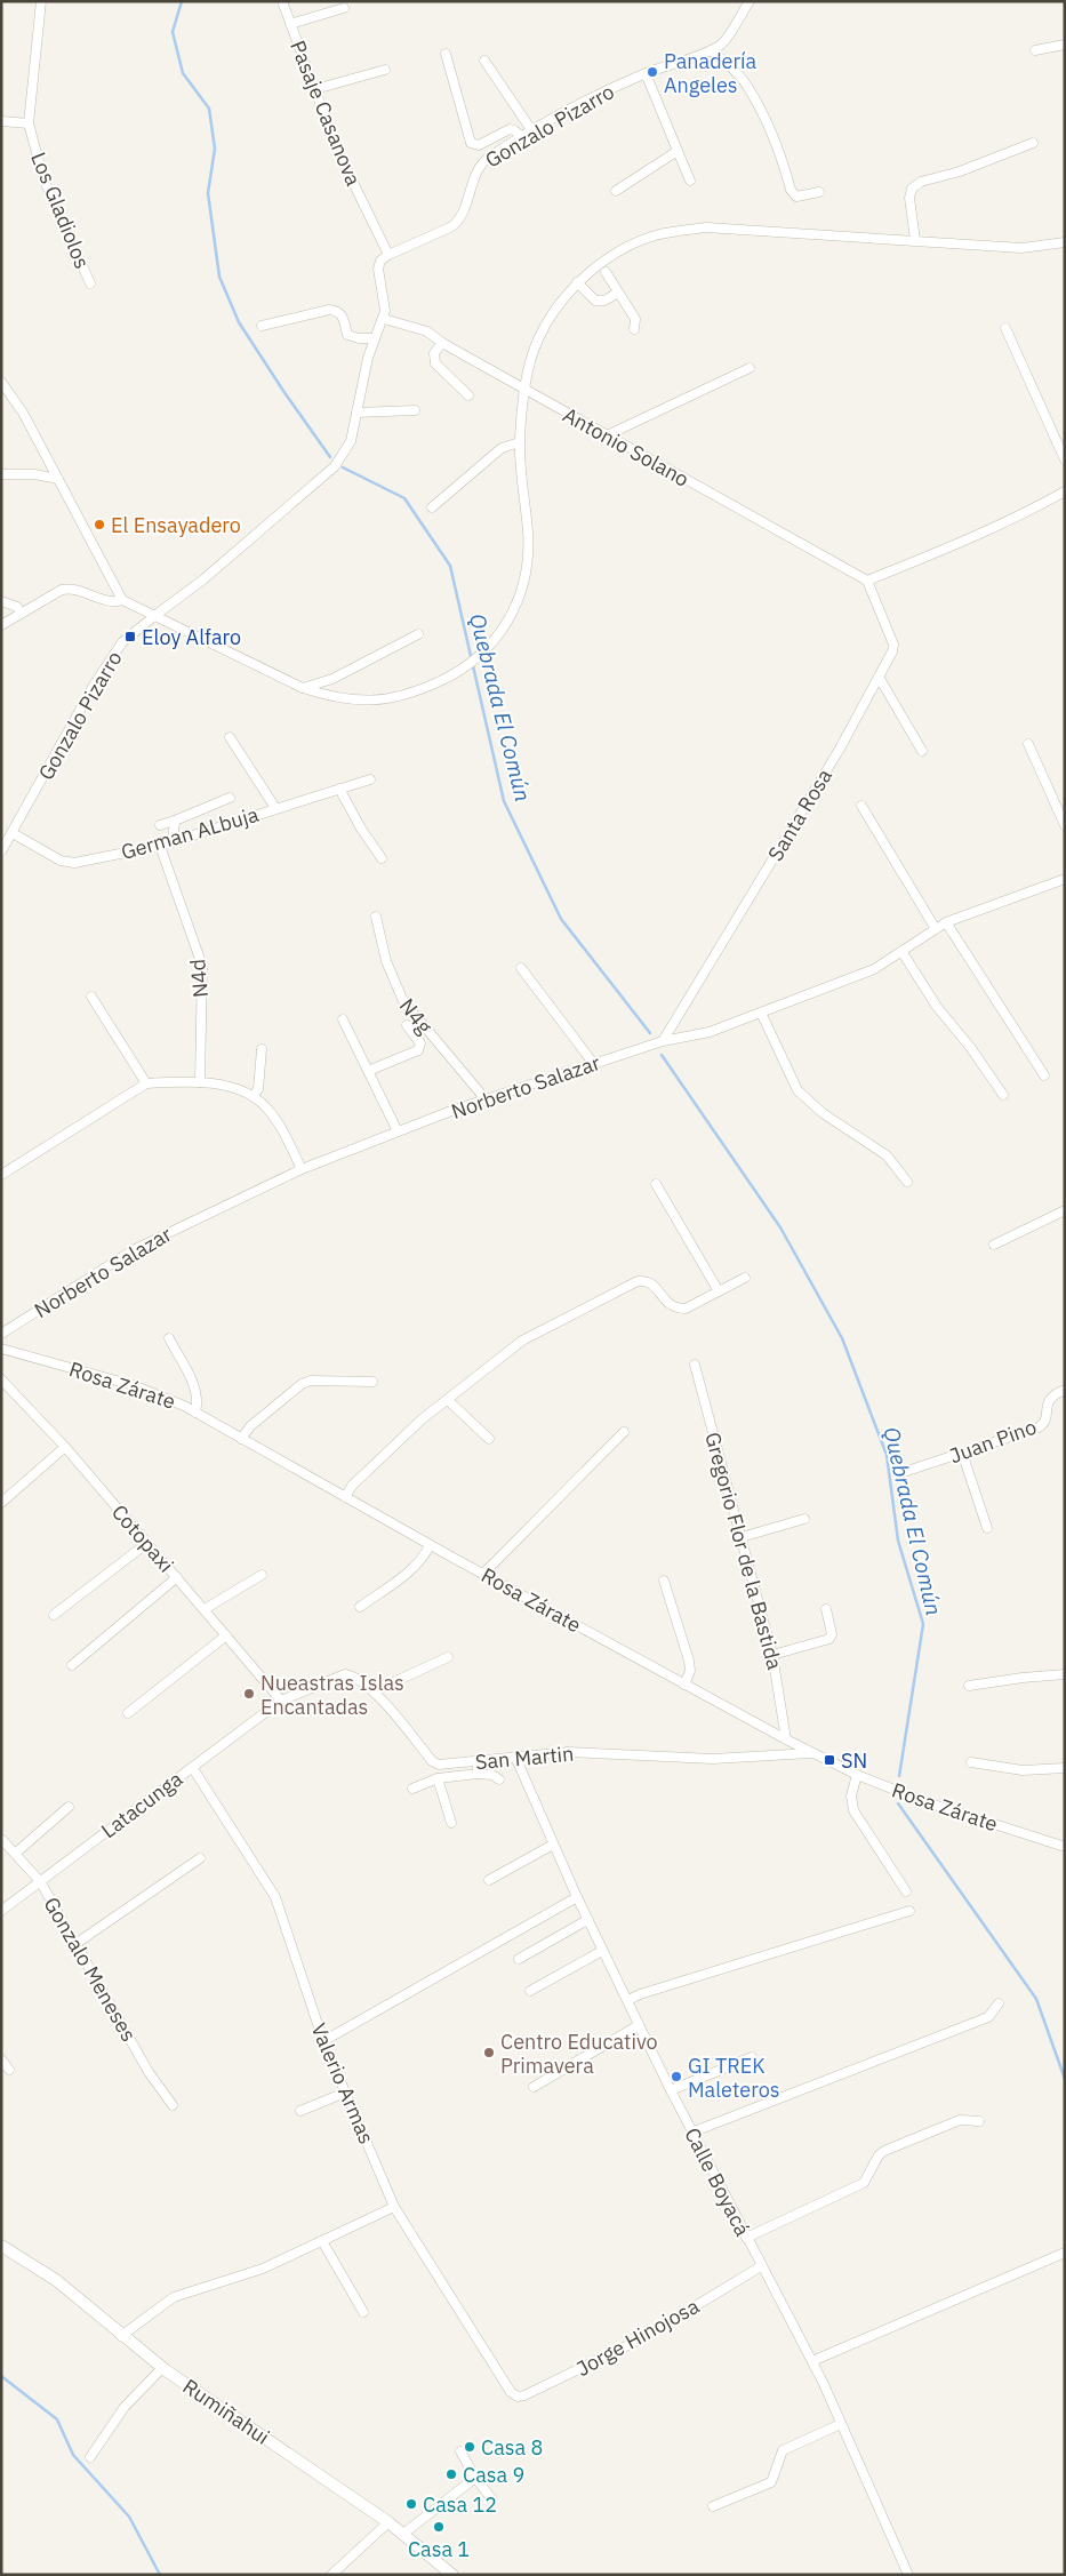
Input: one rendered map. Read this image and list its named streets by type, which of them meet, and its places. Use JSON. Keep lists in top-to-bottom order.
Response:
{
  "streets": {
    "street": [
      "Pasaje Casanova",
      "Gonzalo Pizarro",
      "Los Gladiolos",
      "Antonio Solano",
      "Santa Rosa",
      "German ALbuja",
      "N4d",
      "N4g",
      "Norberto Salazar",
      "Rosa Zárate",
      "Juan Pino",
      "Cotopaxi",
      "Gregorio Flor de la Bastida",
      "San Martin",
      "Latacunga",
      "Gonzalo Meneses",
      "Valerio Armas",
      "Calle Boyacá",
      "Jorge Hinojosa",
      "Rumiñahui"
    ]
  },
  "crossings": [
    ["Pasaje Casanova", "Gonzalo Pizarro"],
    ["Gonzalo Pizarro", "Antonio Solano"],
    ["Gonzalo Pizarro", "German ALbuja"],
    ["Antonio Solano", "Santa Rosa"],
    ["Santa Rosa", "Norberto Salazar"],
    ["German ALbuja", "N4d"],
    ["N4g", "Norberto Salazar"],
    ["Rosa Zárate", "Gregorio Flor de la Bastida"],
    ["Rosa Zárate", "San Martin"],
    ["Cotopaxi", "San Martin"],
    ["Cotopaxi", "Latacunga"],
    ["San Martin", "Latacunga"],
    ["San Martin", "Calle Boyacá"],
    ["Latacunga", "Gonzalo Meneses"],
    ["Latacunga", "Valerio Armas"],
    ["Valerio Armas", "Jorge Hinojosa"],
    ["Calle Boyacá", "Jorge Hinojosa"]
  ],
  "water": ["Quebrada El Común"],
  "places": {
    "other": [
      "Panadería Angeles",
      "El Ensayadero",
      "Nueastras Islas Encantadas",
      "Centro Educativo Primavera",
      "GI TREK Maleteros",
      "Casa 8",
      "Casa 9",
      "Casa 12",
      "Casa 1"
    ],
    "transit": ["Eloy Alfaro", "SN"]
  }
}
